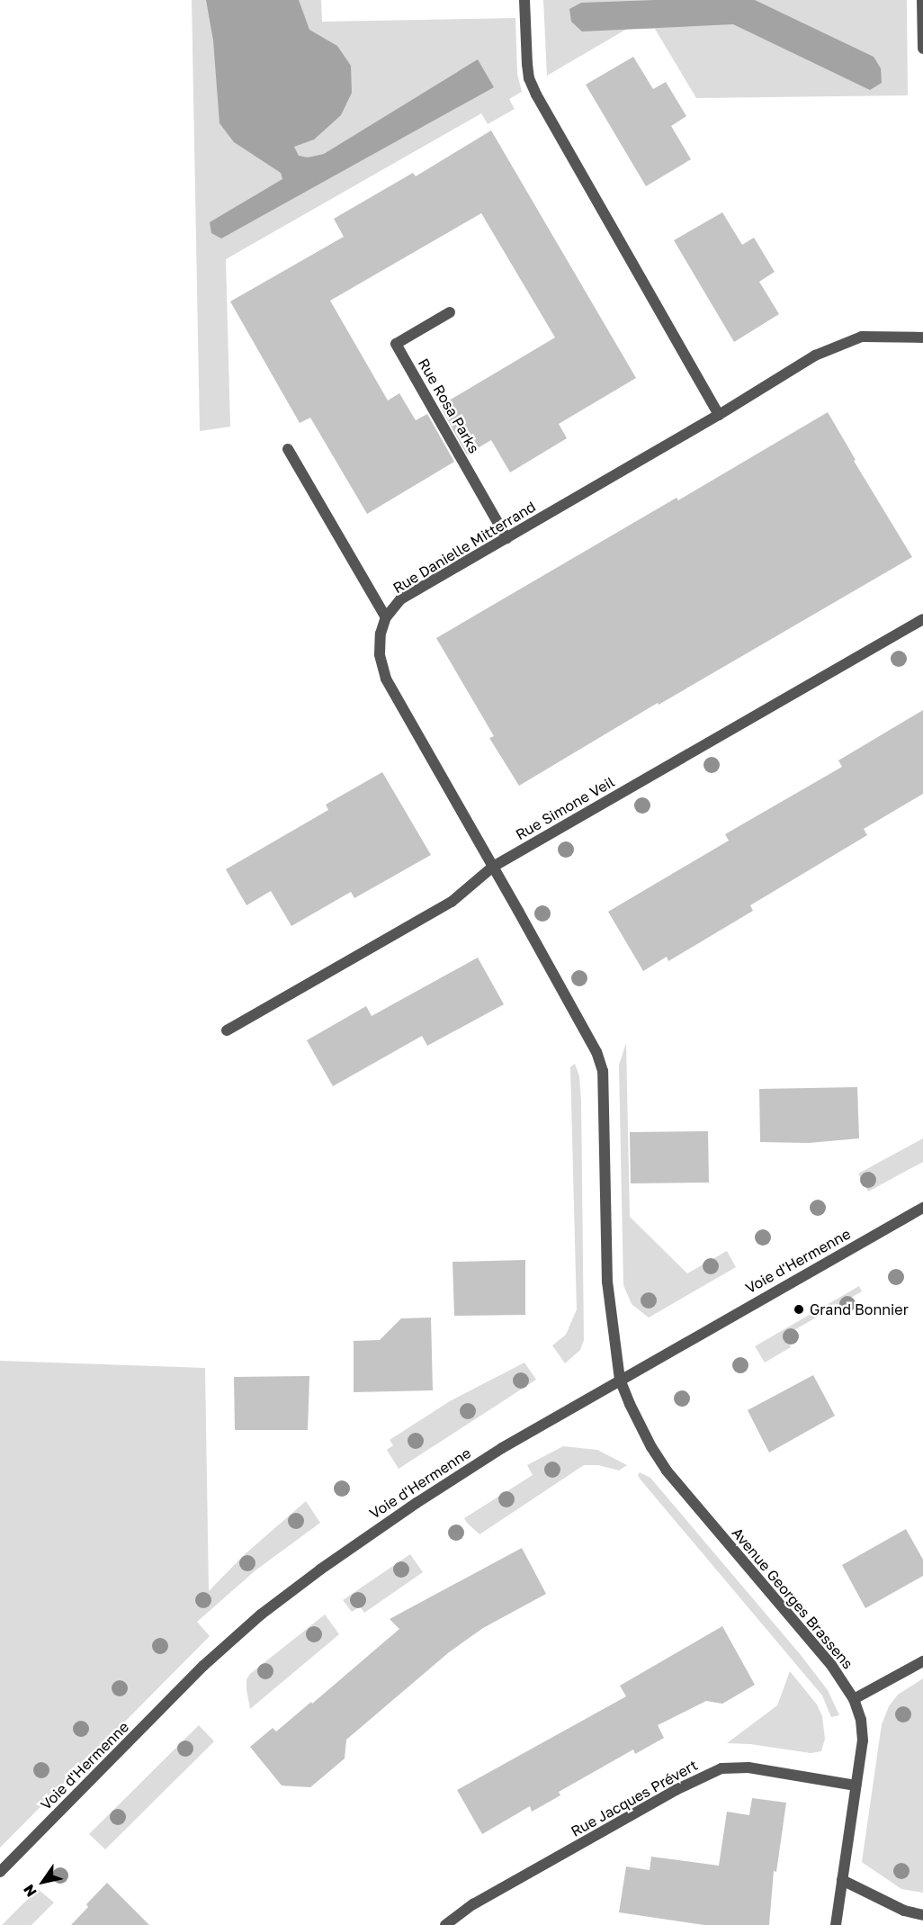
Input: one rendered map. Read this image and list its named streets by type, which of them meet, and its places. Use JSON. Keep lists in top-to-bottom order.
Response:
{
  "streets": {
    "street": [
      "Rue Rosa Parks",
      "Rue Danielle Mitterrand",
      "Rue Simone Veil",
      "Voie d'Hermenne",
      "Avenue Georges Brassens",
      "Rue Jacques Prévert"
    ]
  },
  "crossings": [
    ["Rue Rosa Parks", "Rue Danielle Mitterrand"],
    ["Rue Danielle Mitterrand", "Rue Simone Veil"],
    ["Rue Danielle Mitterrand", "Avenue Georges Brassens"],
    ["Rue Simone Veil", "Avenue Georges Brassens"],
    ["Voie d'Hermenne", "Avenue Georges Brassens"],
    ["Avenue Georges Brassens", "Rue Jacques Prévert"]
  ],
  "places": ["Grand Bonnier"],
  "north": "bottom left"
}
